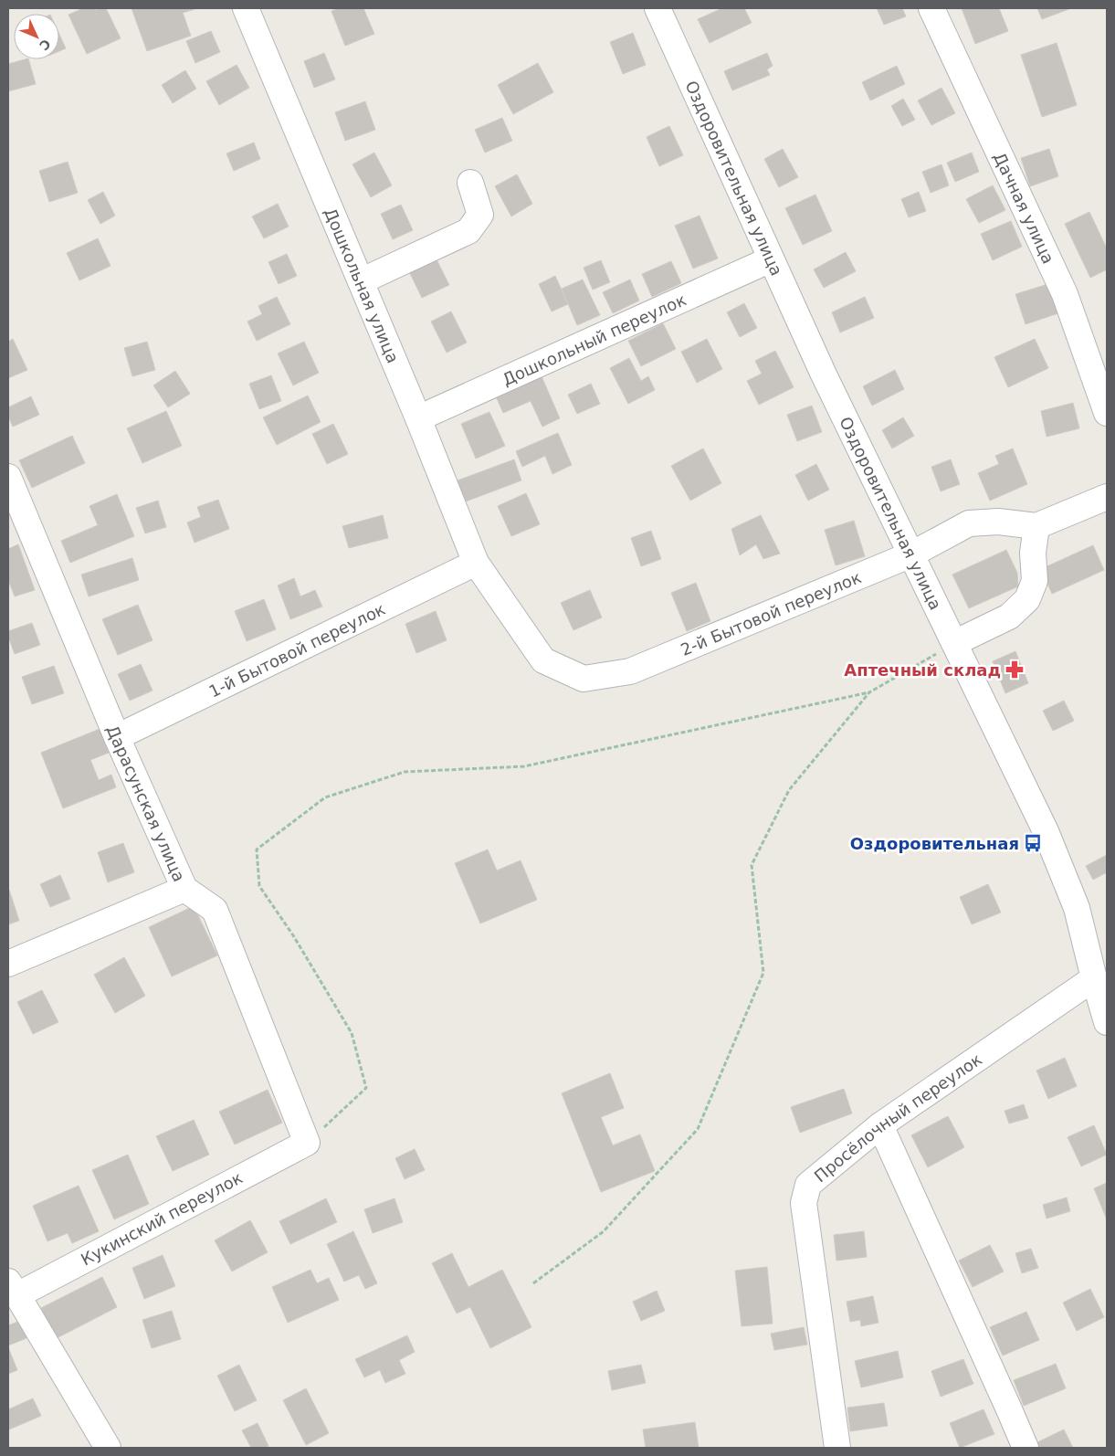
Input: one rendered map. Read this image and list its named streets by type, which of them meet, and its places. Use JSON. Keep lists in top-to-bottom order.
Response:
{
  "streets": {
    "street": [
      "Оздоровительная улица",
      "Дачная улица",
      "Дошкольная улица",
      "Дошкольный переулок",
      "2-й Бытовой переулок",
      "1-й Бытовой переулок",
      "Дарасунская улица",
      "Просёлочный переулок",
      "Кукинский переулок"
    ]
  },
  "crossings": [
    ["Оздоровительная улица", "Дошкольный переулок"],
    ["Оздоровительная улица", "2-й Бытовой переулок"],
    ["Оздоровительная улица", "Просёлочный переулок"],
    ["Дошкольная улица", "Дошкольный переулок"],
    ["Дошкольная улица", "2-й Бытовой переулок"],
    ["Дошкольная улица", "1-й Бытовой переулок"],
    ["2-й Бытовой переулок", "1-й Бытовой переулок"],
    ["1-й Бытовой переулок", "Дарасунская улица"],
    ["Дарасунская улица", "Кукинский переулок"]
  ],
  "places": {
    "pharmacy": ["Аптечный склад"],
    "bus stop": ["Оздоровительная"]
  },
  "north": "bottom right"
}
